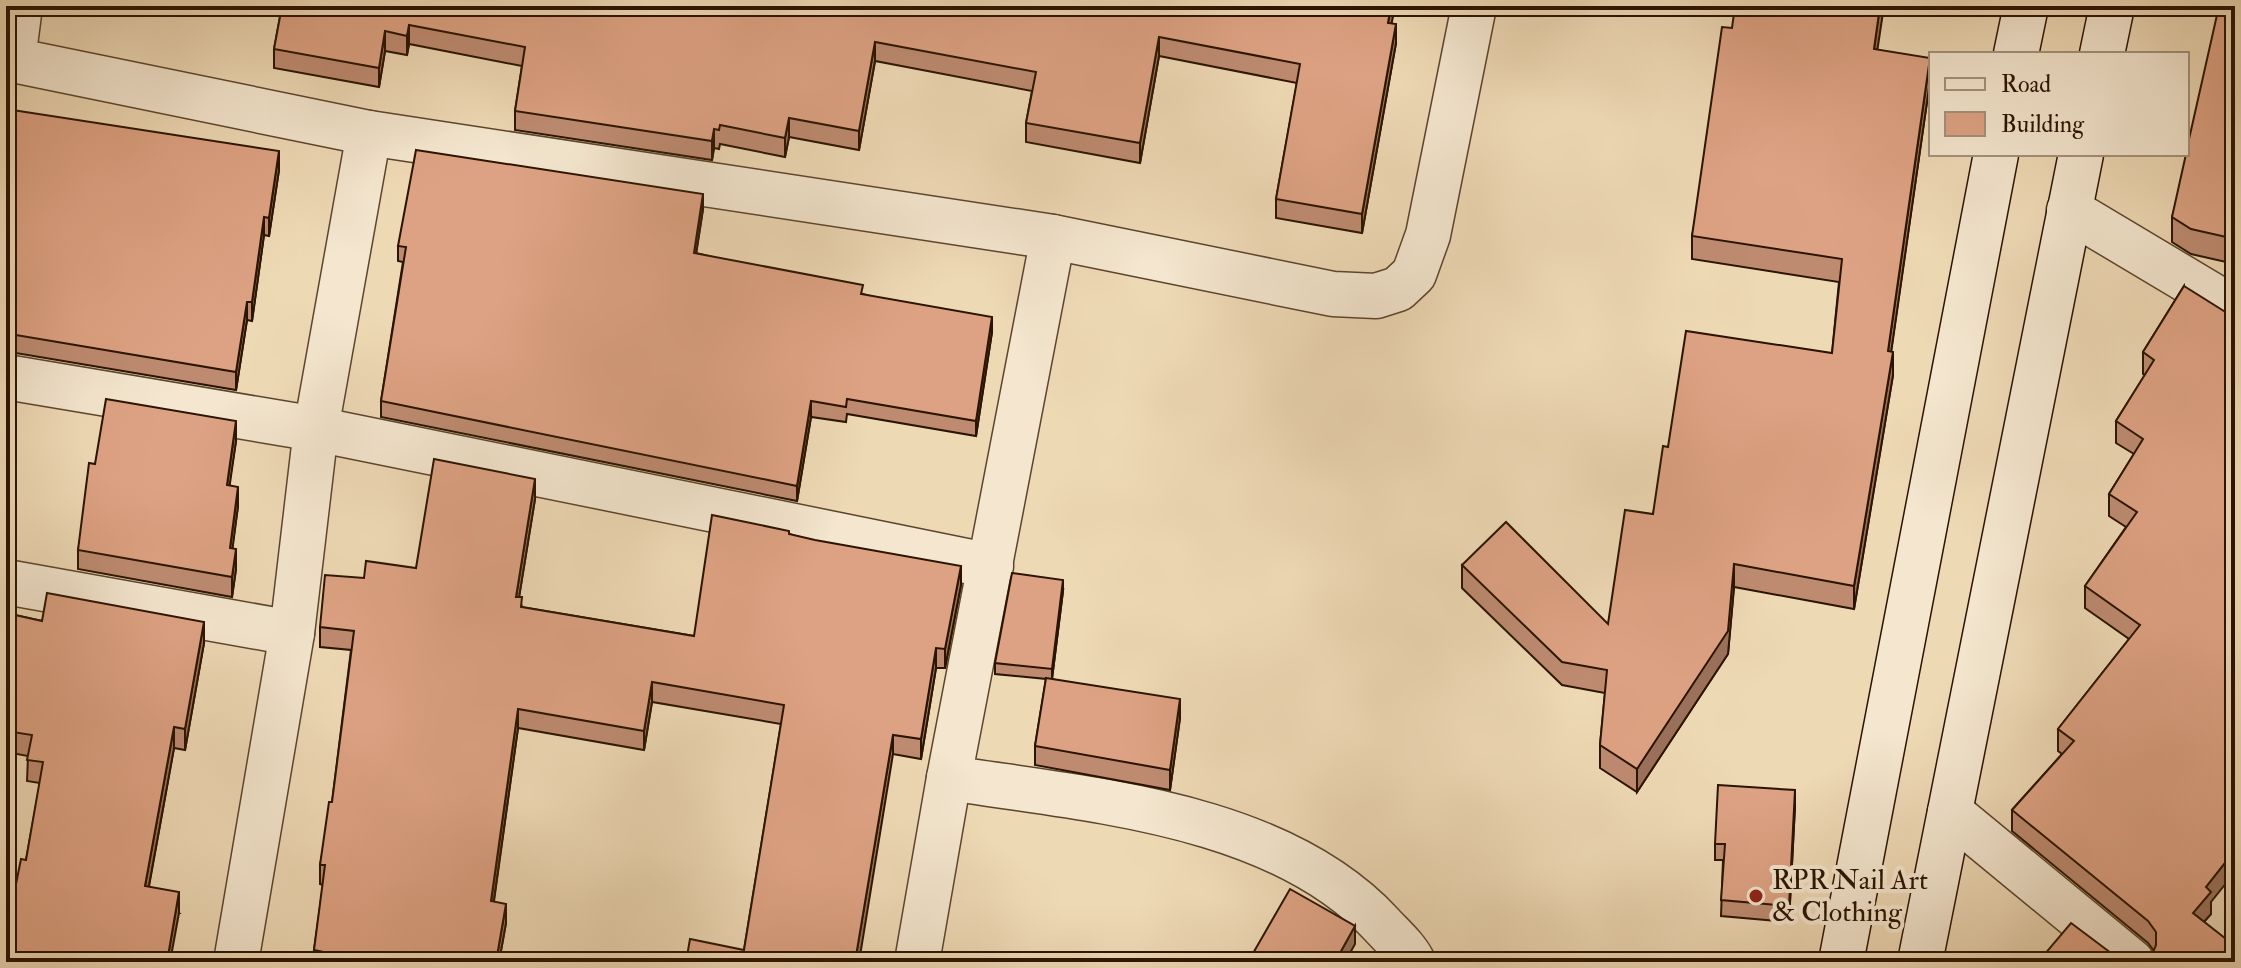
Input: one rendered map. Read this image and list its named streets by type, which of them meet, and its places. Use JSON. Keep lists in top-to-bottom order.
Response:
{
  "places": ["RPR Nail Art & Clothing"],
  "legend": ["Road", "Building"]
}
